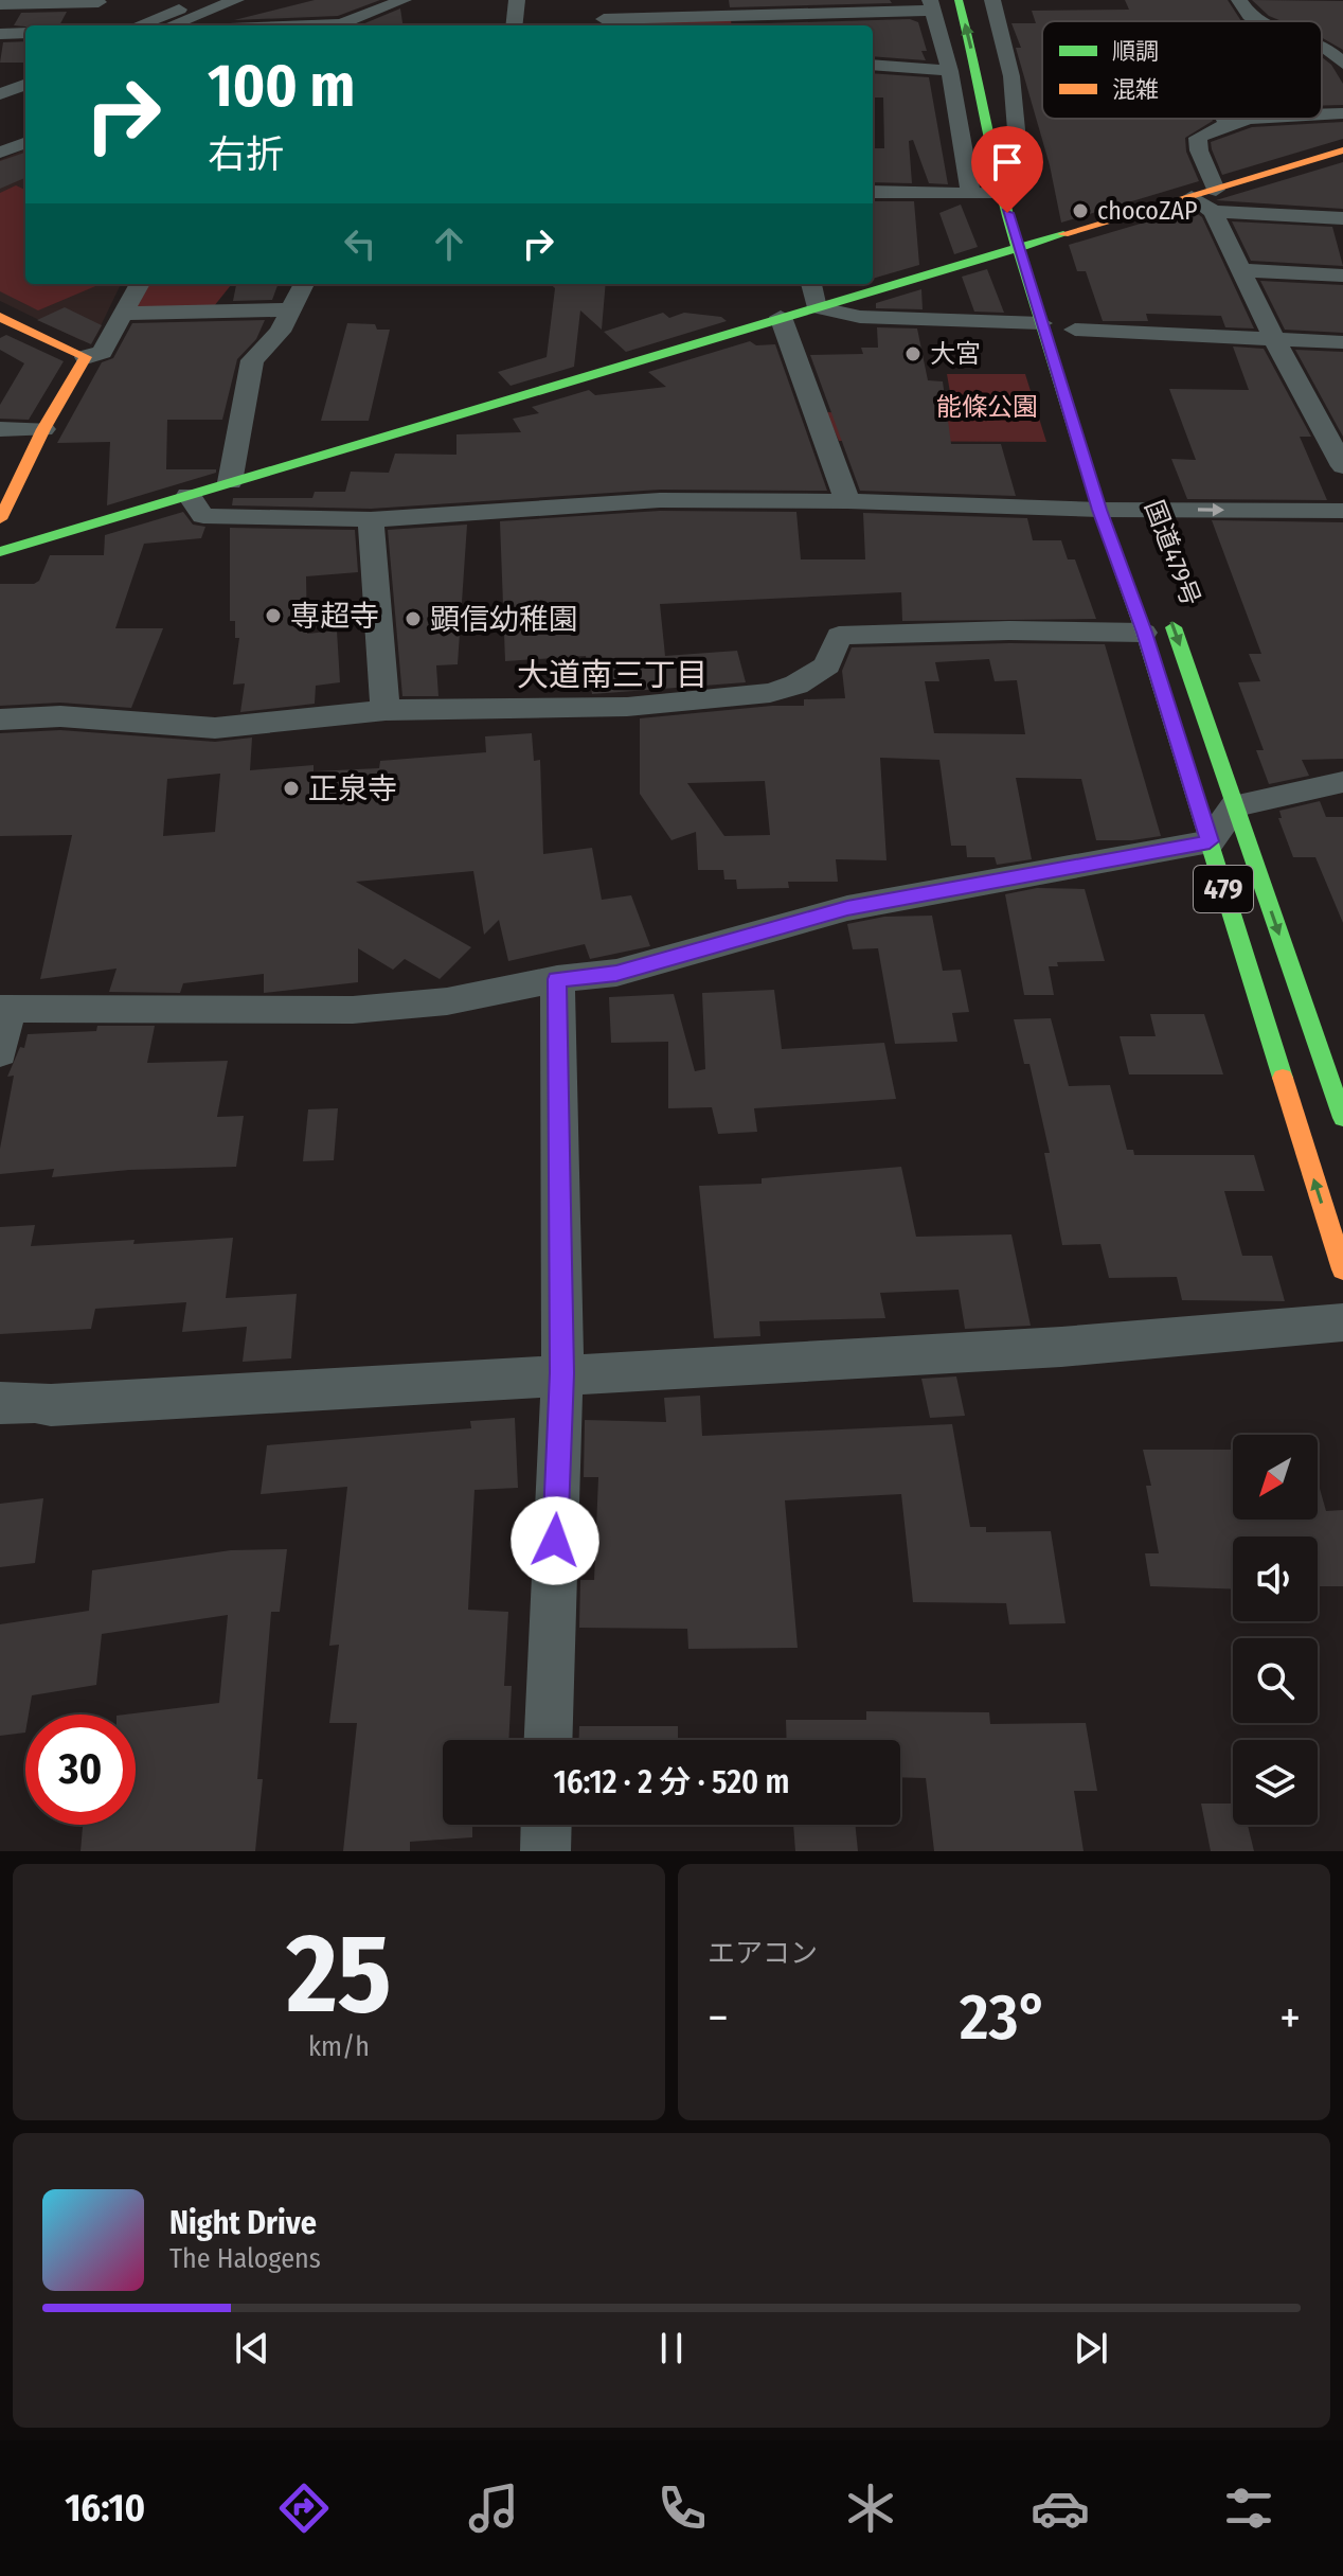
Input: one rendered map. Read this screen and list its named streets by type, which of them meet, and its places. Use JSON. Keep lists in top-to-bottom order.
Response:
{
  "streets": {
    "main road": ["国道479号", "479"]
  },
  "crossings": [
    ["国道479号", "479"]
  ],
  "districts": ["大道南三丁目"],
  "parks": ["能條公園"],
  "places": [
    "chocoZAP",
    "大宮",
    "専超寺",
    "顕信幼稚園",
    "正泉寺"
  ],
  "legend": ["順調", "混雑"],
  "north": "bottom left",
  "page": {
    "turn": ["100 m", "右折"],
    "limit": "30",
    "trip": "16:12 · 2 分 · 520 m",
    "tile": [
      ["25", "km/h"],
      "エアコン"
    ],
    "heat": ["−", "23°", "+"],
    "song": ["Night Drive", "The Halogens"],
    "tabs": "16:10"
  }
}
